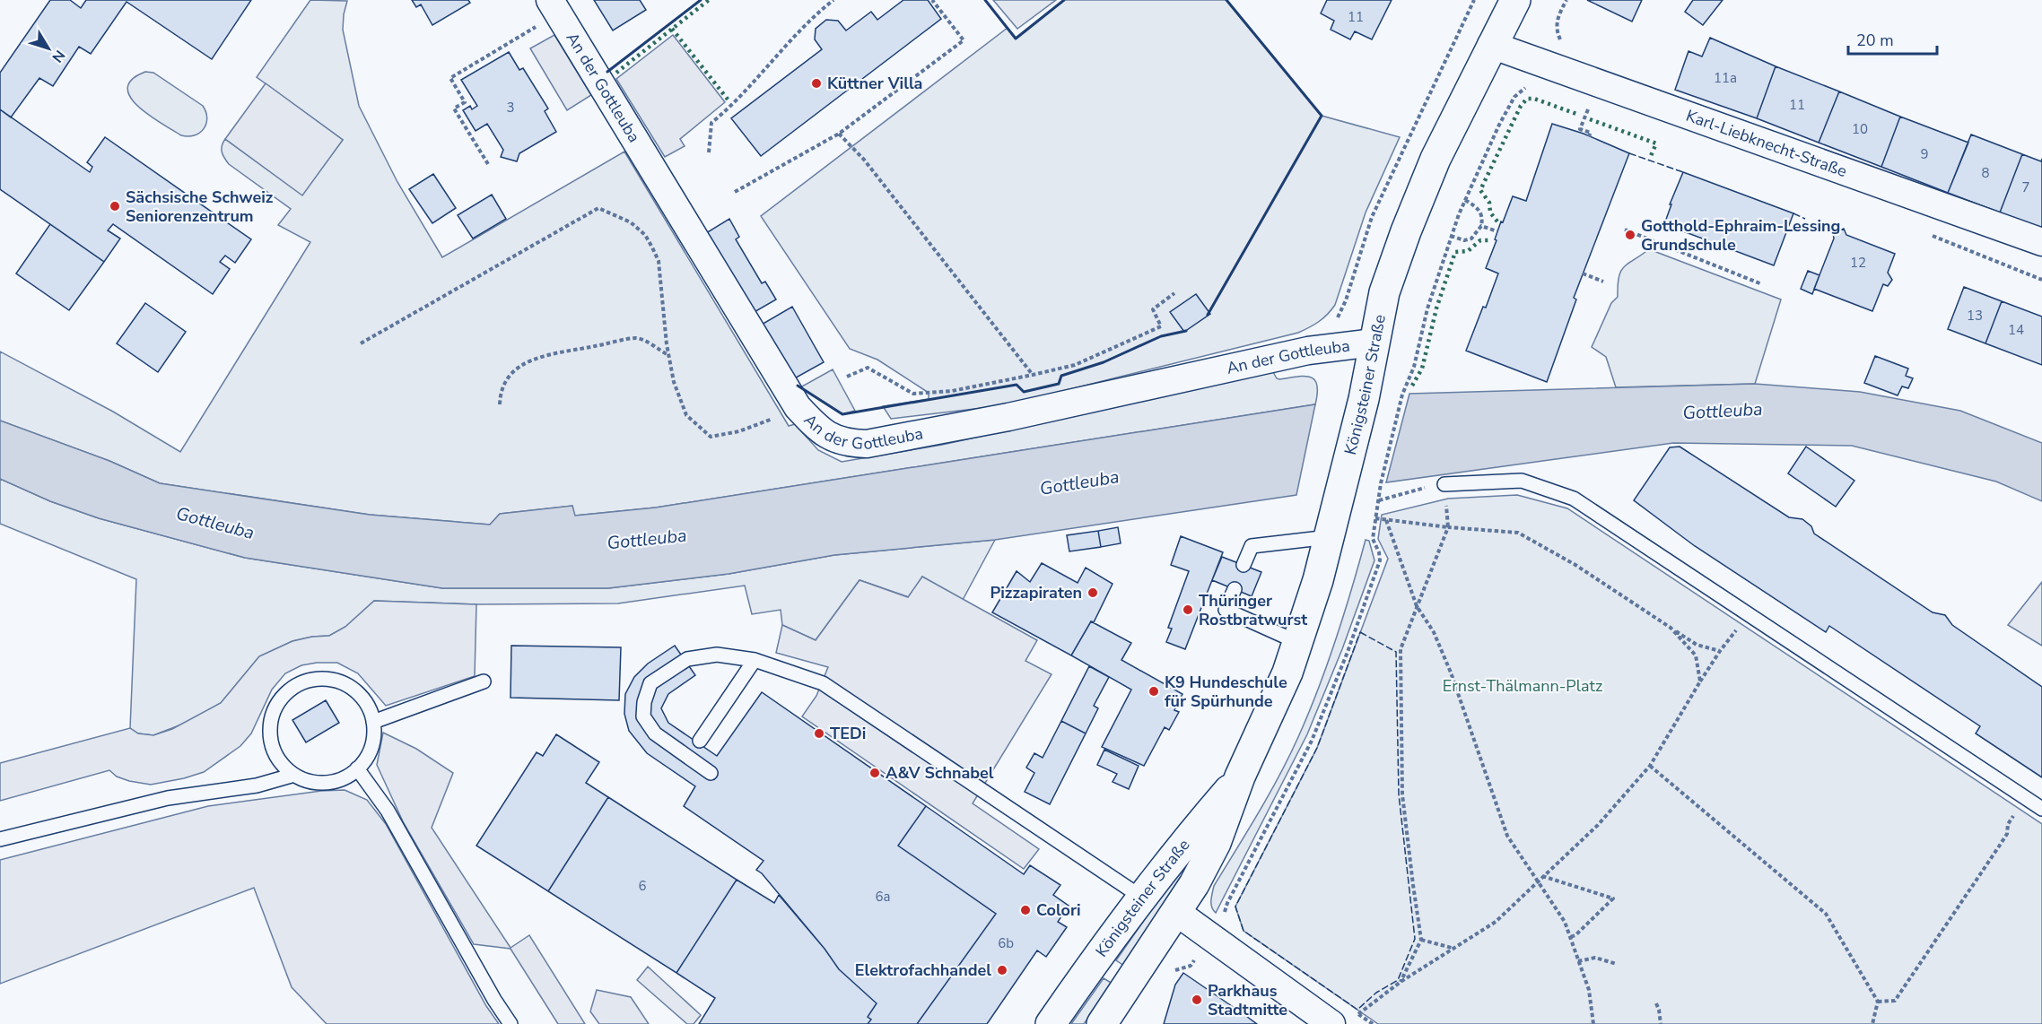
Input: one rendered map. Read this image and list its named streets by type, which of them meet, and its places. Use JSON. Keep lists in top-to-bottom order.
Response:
{
  "streets": {
    "main road": ["Königsteiner Straße"],
    "street": ["An der Gottleuba", "Karl-Liebknecht-Straße"]
  },
  "crossings": [
    ["An der Gottleuba", "Königsteiner Straße"],
    ["Karl-Liebknecht-Straße", "Königsteiner Straße"]
  ],
  "water": ["Gottleuba"],
  "parks": ["Ernst-Thälmann-Platz"],
  "places": [
    "Küttner Villa",
    "Sächsische Schweiz Seniorenzentrum",
    "Gotthold-Ephraim-Lessing Grundschule",
    "Pizzapiraten",
    "Thüringer Rostbratwurst",
    "K9 Hundeschule für Spürhunde",
    "TEDi",
    "A&V Schnabel",
    "Colori",
    "Elektrofachhandel",
    "Parkhaus Stadtmitte"
  ],
  "house_numbers": [
    "11",
    "11a",
    "11",
    "3",
    "10",
    "9",
    "8",
    "7",
    "12",
    "13",
    "14",
    "6",
    "6a",
    "6b"
  ],
  "scale_bar": "20 m",
  "north": "bottom right"
}
